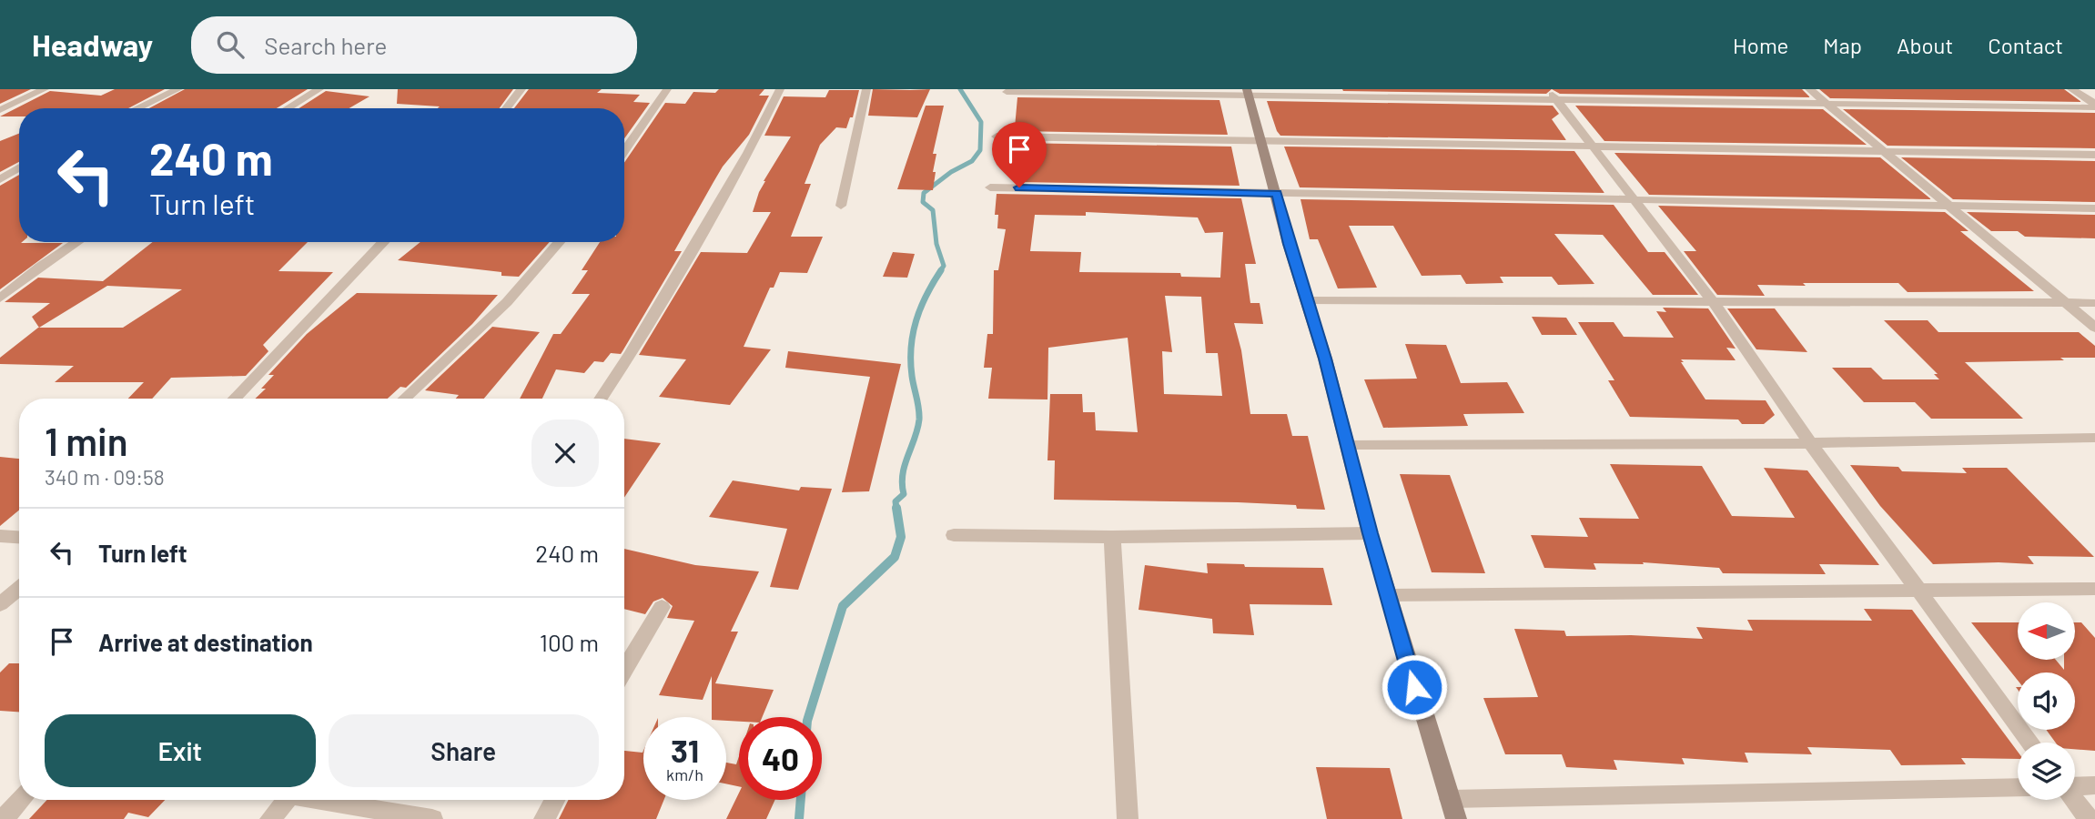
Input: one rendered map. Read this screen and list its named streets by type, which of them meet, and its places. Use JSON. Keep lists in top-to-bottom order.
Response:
{
  "north": "left",
  "page": {
    "header": "Headway",
    "search": "Search here",
    "nav": [
      "Home",
      "Map",
      "About",
      "Contact"
    ],
    "turn": ["240 m", "Turn left"],
    "heading": ["1 min", "340 m · 09:58"],
    "list": [
      {
        "name": "Turn left",
        "value": "240 m"
      },
      {
        "name": "Arrive at destination",
        "value": "100 m"
      }
    ],
    "buttons": ["Exit", "Share"],
    "speed": "31 km/h",
    "limit": "40"
  }
}
